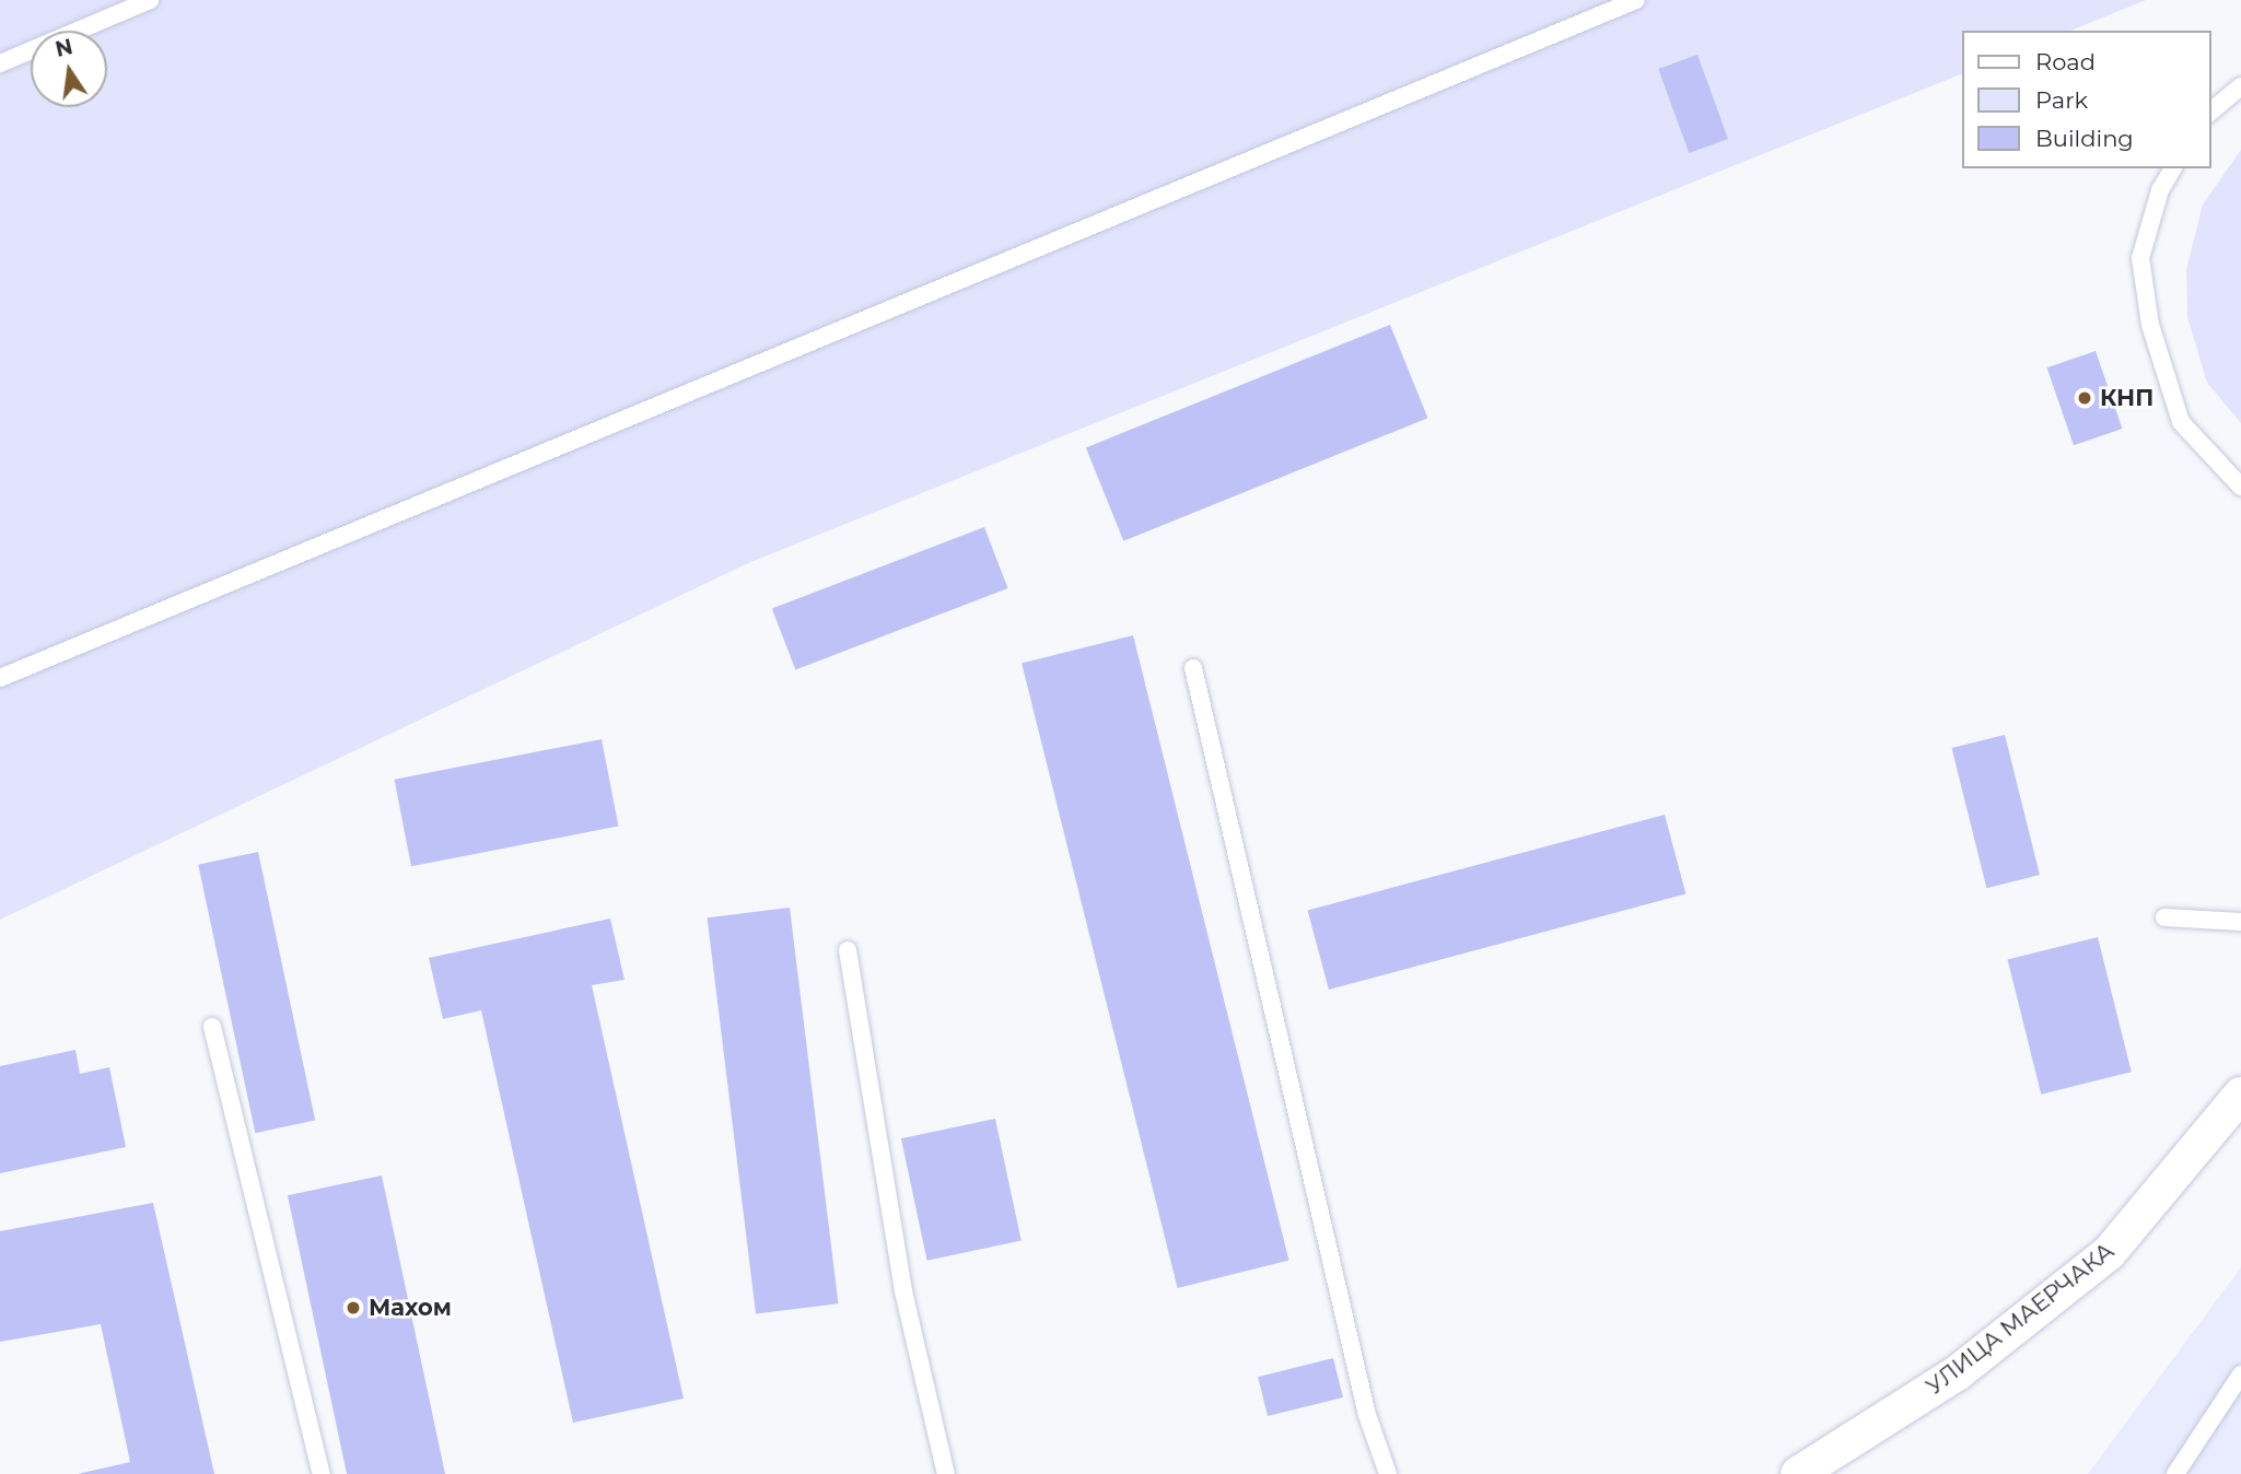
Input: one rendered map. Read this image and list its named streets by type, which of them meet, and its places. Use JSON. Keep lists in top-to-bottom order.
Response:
{
  "streets": {
    "street": ["УЛИЦА МАЕРЧАКА"]
  },
  "places": ["КНП", "Махом"],
  "legend": ["Road", "Park", "Building"],
  "north": "top"
}
